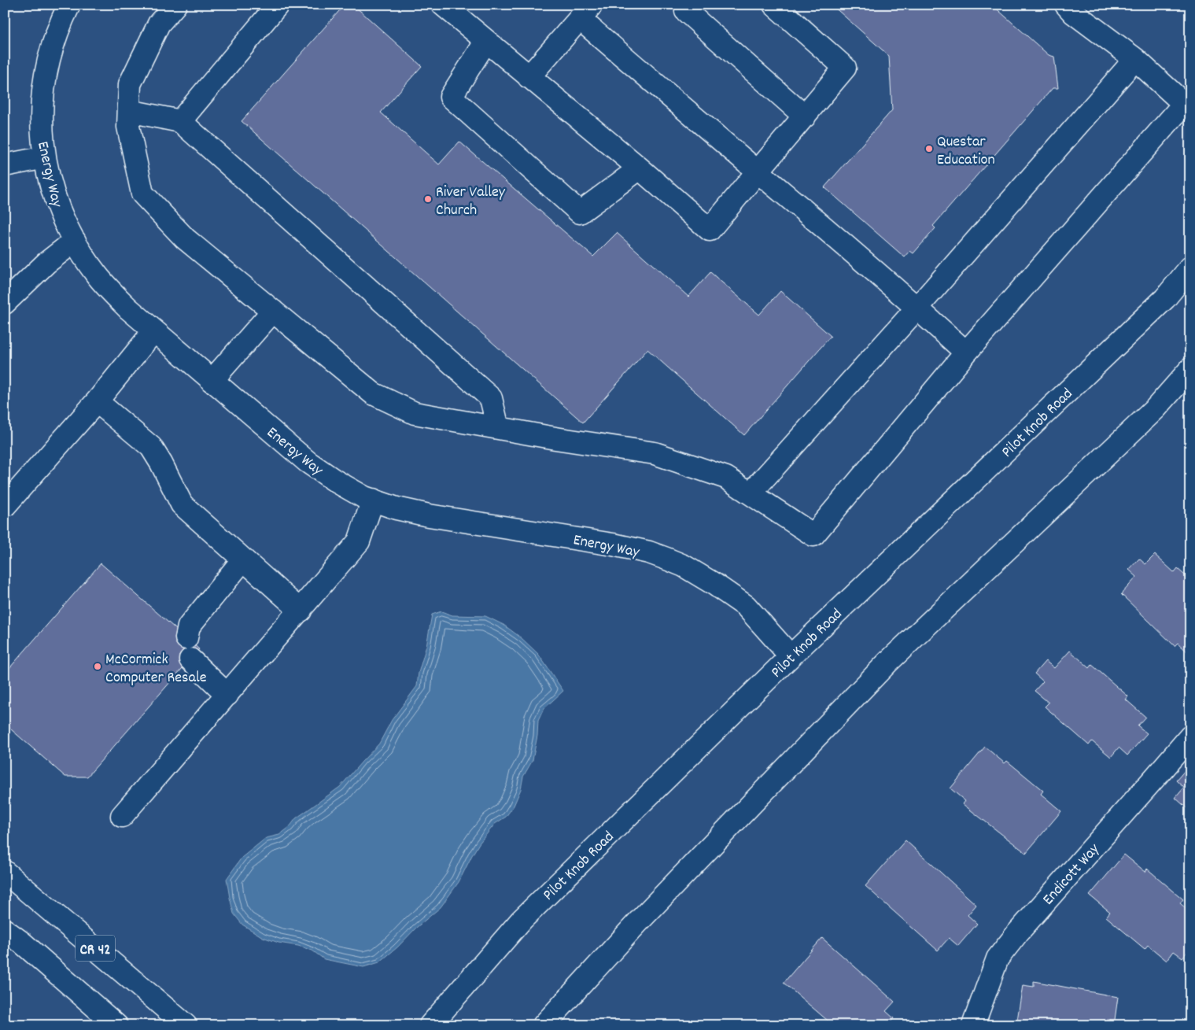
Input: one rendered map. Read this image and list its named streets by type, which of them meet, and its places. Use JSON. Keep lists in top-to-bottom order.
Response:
{
  "streets": {
    "main road": [
      "Energy Way",
      "Pilot Knob Road",
      "Endicott Way",
      "CR 42"
    ]
  },
  "crossings": [
    ["Energy Way", "Pilot Knob Road"]
  ],
  "places": ["Questar Education", "River Valley Church", "McCormick Computer Resale"]
}
